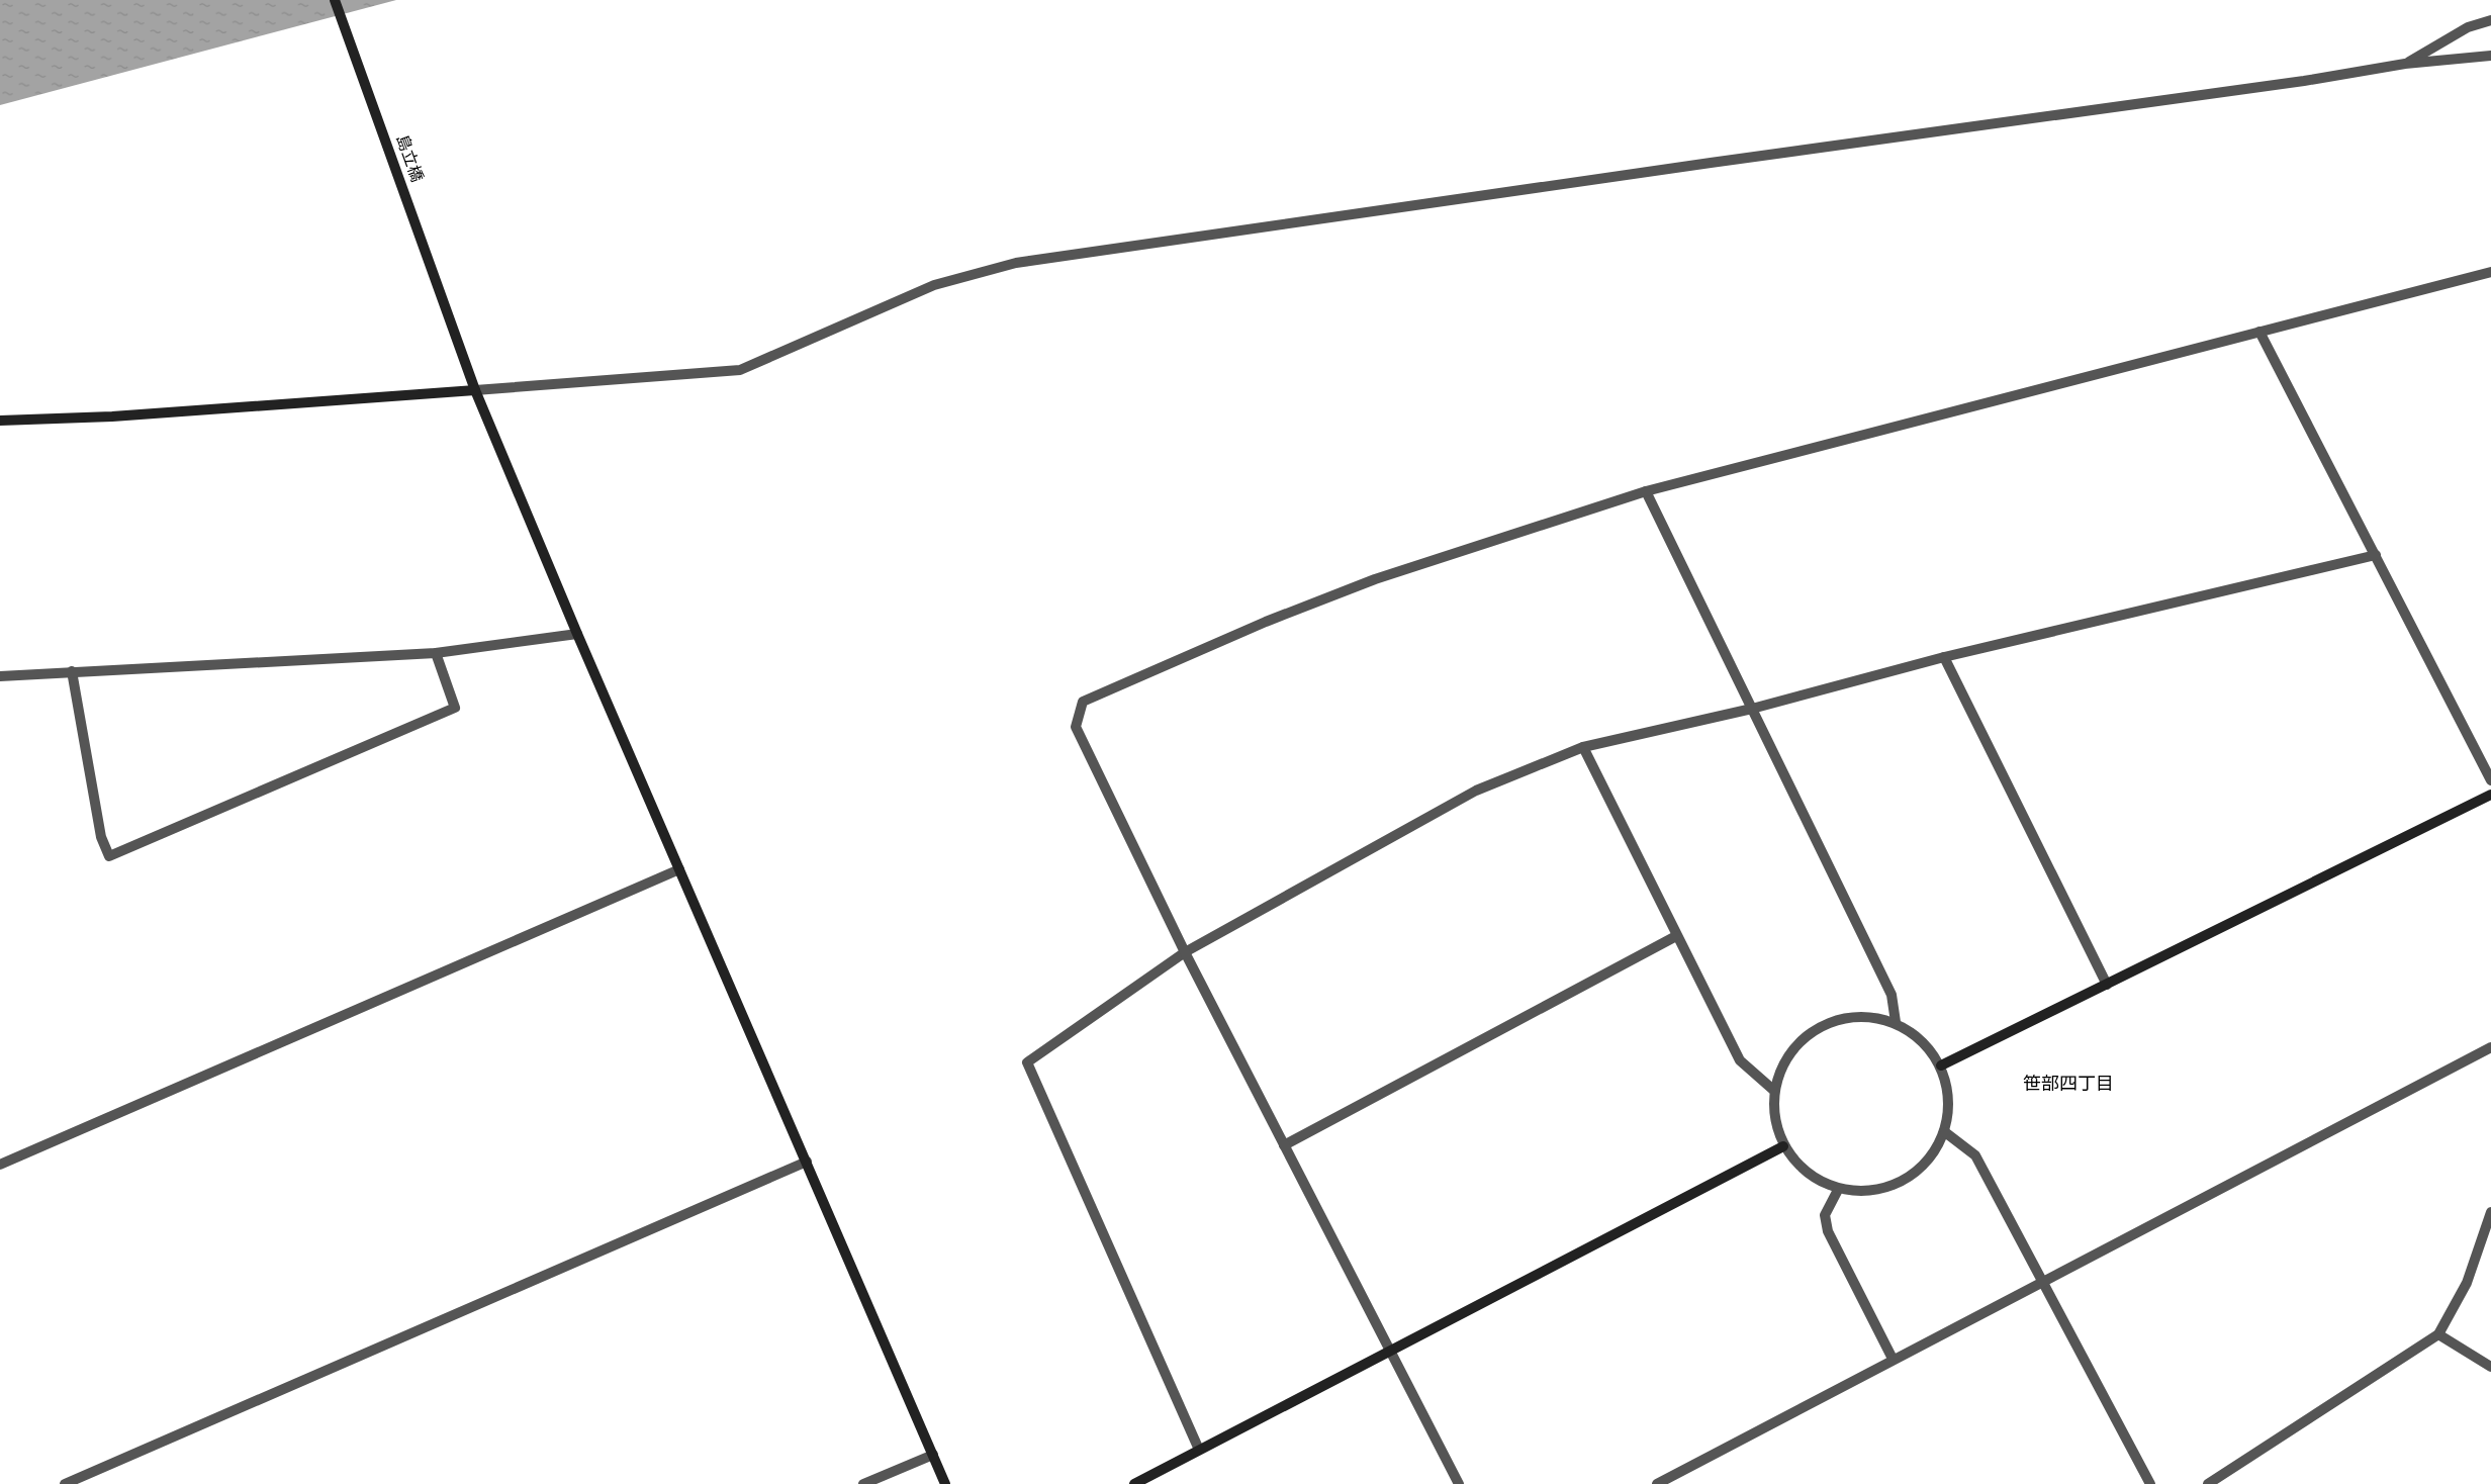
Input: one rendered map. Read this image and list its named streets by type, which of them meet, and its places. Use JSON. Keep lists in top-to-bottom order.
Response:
{
  "streets": {
    "street": ["島立橋"]
  },
  "districts": ["笹部四丁目"]
}
